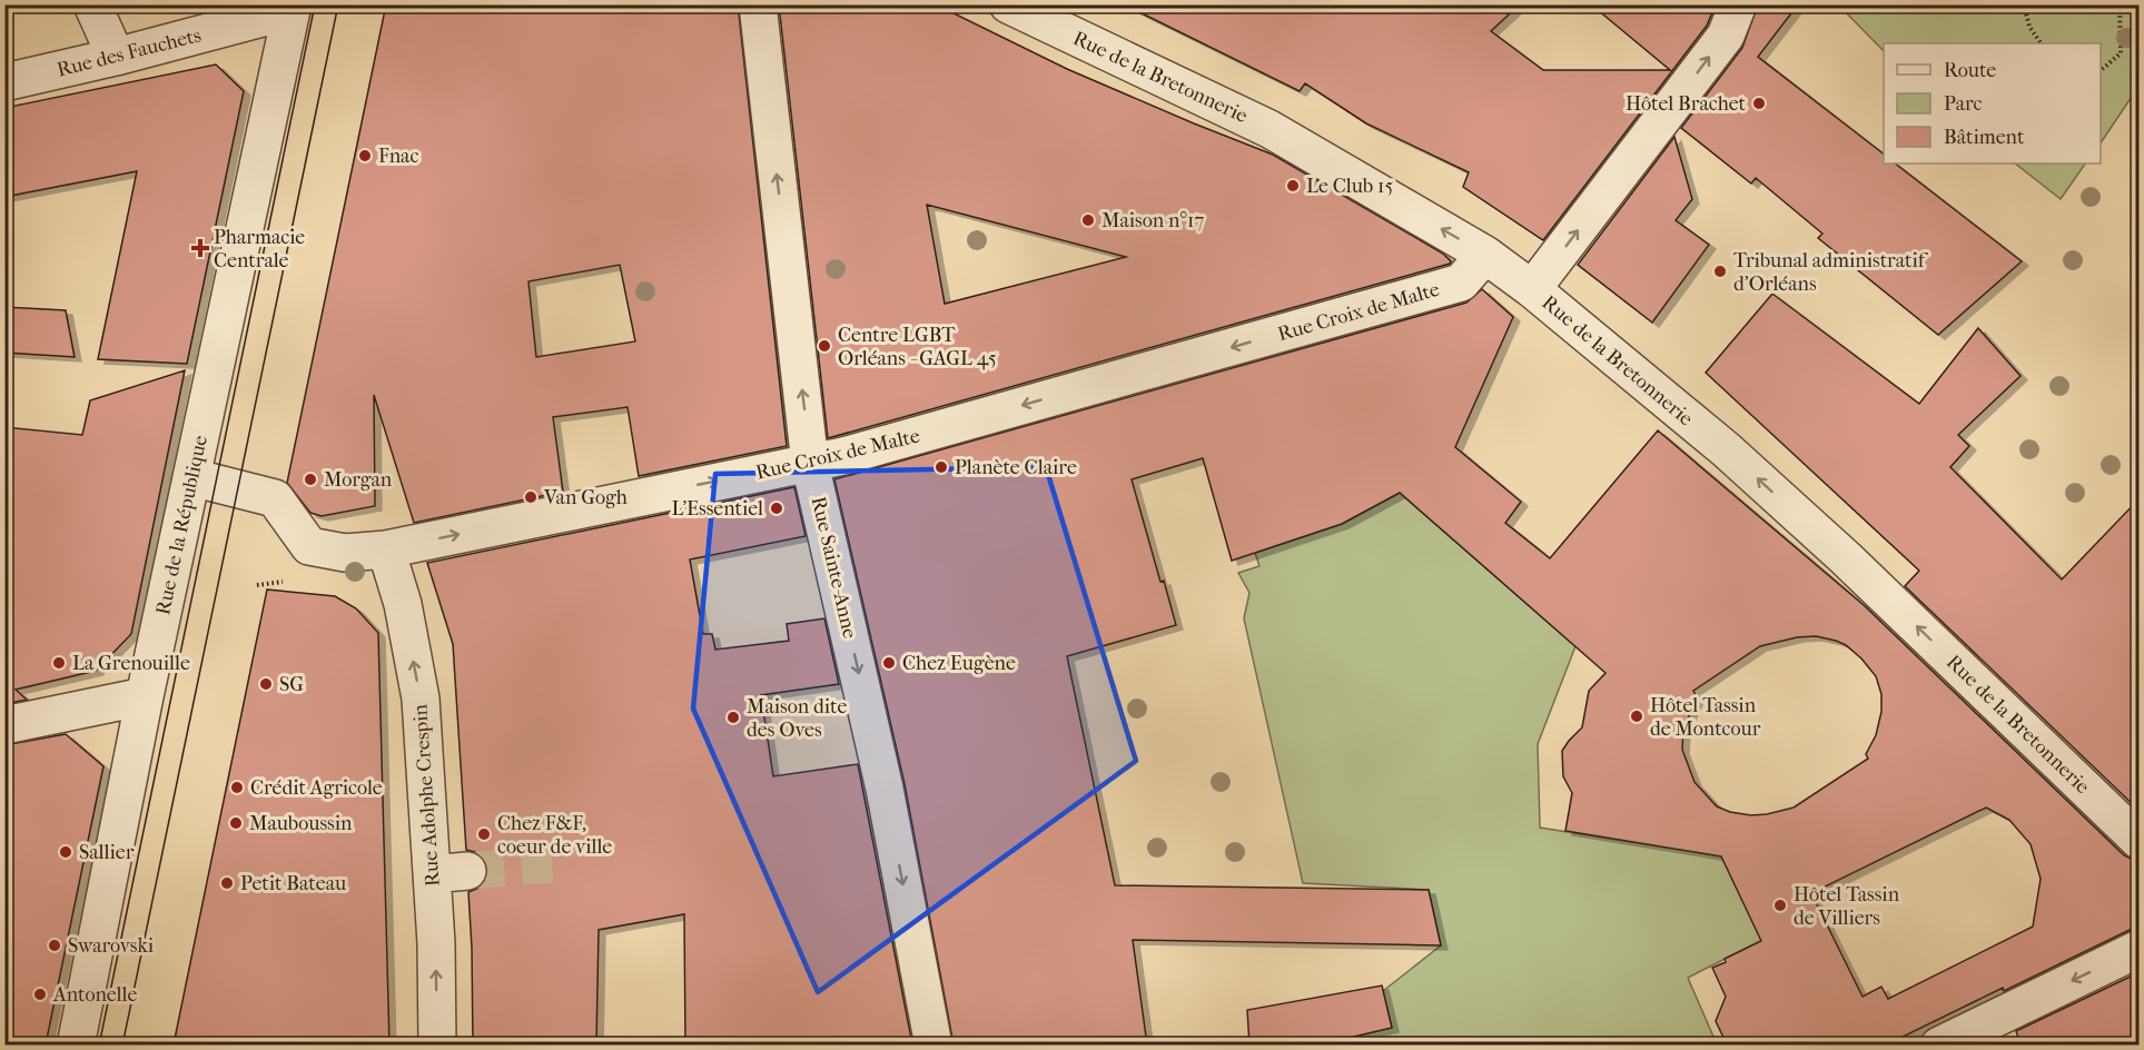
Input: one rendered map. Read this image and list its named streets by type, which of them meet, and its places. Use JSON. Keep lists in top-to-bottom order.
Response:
{
  "streets": {
    "street": [
      "Rue des Fauchets",
      "Rue de la Bretonnerie",
      "Rue Croix de Malte",
      "Rue de la République",
      "Rue Sainte-Anne",
      "Rue Adolphe Crespin"
    ]
  },
  "crossings": [
    ["Rue des Fauchets", "Rue de la République"],
    ["Rue de la Bretonnerie", "Rue Croix de Malte"],
    ["Rue Croix de Malte", "Rue de la République"],
    ["Rue Croix de Malte", "Rue Sainte-Anne"],
    ["Rue Croix de Malte", "Rue Adolphe Crespin"]
  ],
  "one_way": ["Rue de la Bretonnerie", "Rue Adolphe Crespin"],
  "places": {
    "other": [
      "Hôtel Brachet",
      "Fnac",
      "Le Club 15",
      "Maison n°17",
      "Tribunal administratif d'Orléans",
      "Centre LGBT Orléans - GAGL 45",
      "Planète Claire",
      "Morgan",
      "Van Gogh",
      "L'Essentiel",
      "La Grenouille",
      "Chez Eugène",
      "SG",
      "Hôtel Tassin de Montcour",
      "Maison dite des Oves",
      "Crédit Agricole",
      "Mauboussin",
      "Chez F&F, coeur de ville",
      "Sallier",
      "Petit Bateau",
      "Hôtel Tassin de Villiers",
      "Swarovski",
      "Antonelle"
    ],
    "health": ["Pharmacie Centrale"]
  },
  "legend": ["Route", "Parc", "Bâtiment"]
}
